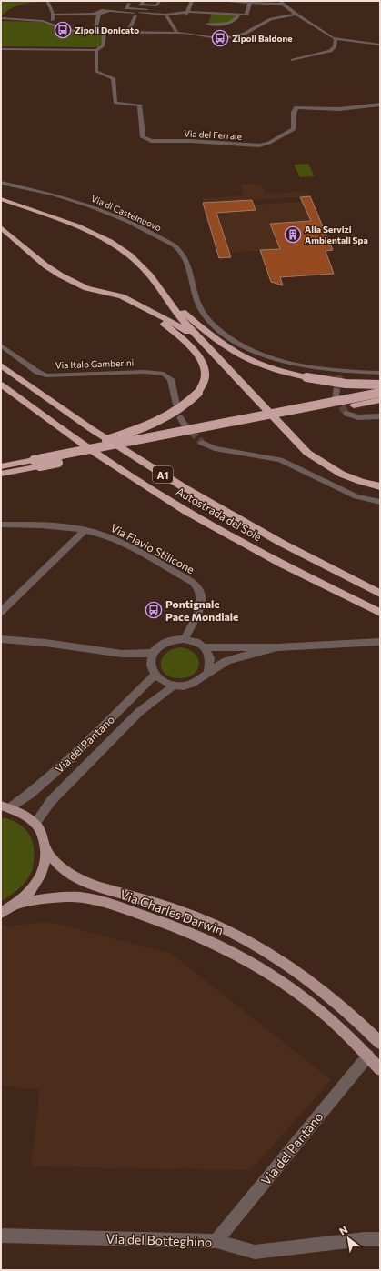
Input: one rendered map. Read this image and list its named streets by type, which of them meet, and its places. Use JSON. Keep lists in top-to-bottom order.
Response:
{
  "streets": {
    "highway": ["A1", "Autostrada del Sole"],
    "main road": ["Via Charles Darwin"],
    "street": [
      "Via del Ferrale",
      "Via di Castelnuovo",
      "Via Italo Gamberini",
      "Via Flavio Stilicone",
      "Via del Pantano",
      "Via del Botteghino"
    ]
  },
  "crossings": [
    ["Via Flavio Stilicone", "Via del Pantano"],
    ["Via del Pantano", "Via Charles Darwin"],
    ["Via del Pantano", "Via del Botteghino"]
  ],
  "places": {
    "bus stop": ["Zipoli Donicato", "Zipoli Baldone", "Pontignale Pace Mondiale"],
    "building": ["Alia Servizi Ambientali Spa"]
  },
  "north": "top left"
}
